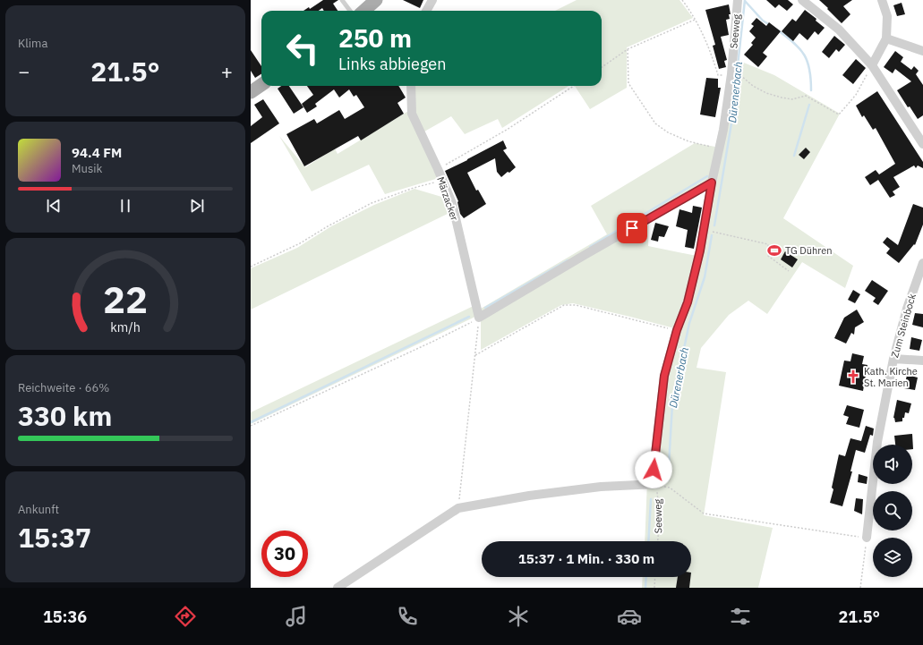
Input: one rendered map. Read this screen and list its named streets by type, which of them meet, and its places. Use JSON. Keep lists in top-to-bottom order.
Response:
{
  "streets": {
    "street": ["Seeweg", "Märzacker", "Zum Steinbock"]
  },
  "water": ["Dürenerbach"],
  "places": {
    "sports": ["TG Dühren"],
    "church": ["Kath. Kirche St. Marien"]
  },
  "page": {
    "tile": [
      "Klima",
      ["Reichweite · 66%", "330 km"],
      ["Ankunft", "15:37"]
    ],
    "turn": ["250 m", "Links abbiegen"],
    "heat": ["−", "21.5°", "+"],
    "song": ["94.4 FM", "Musik"],
    "limit": "30",
    "trip": "15:37 · 1 Min. · 330 m",
    "tabs": ["15:36", "21.5°"],
    "gauge": ["22", "km/h"]
  }
}
